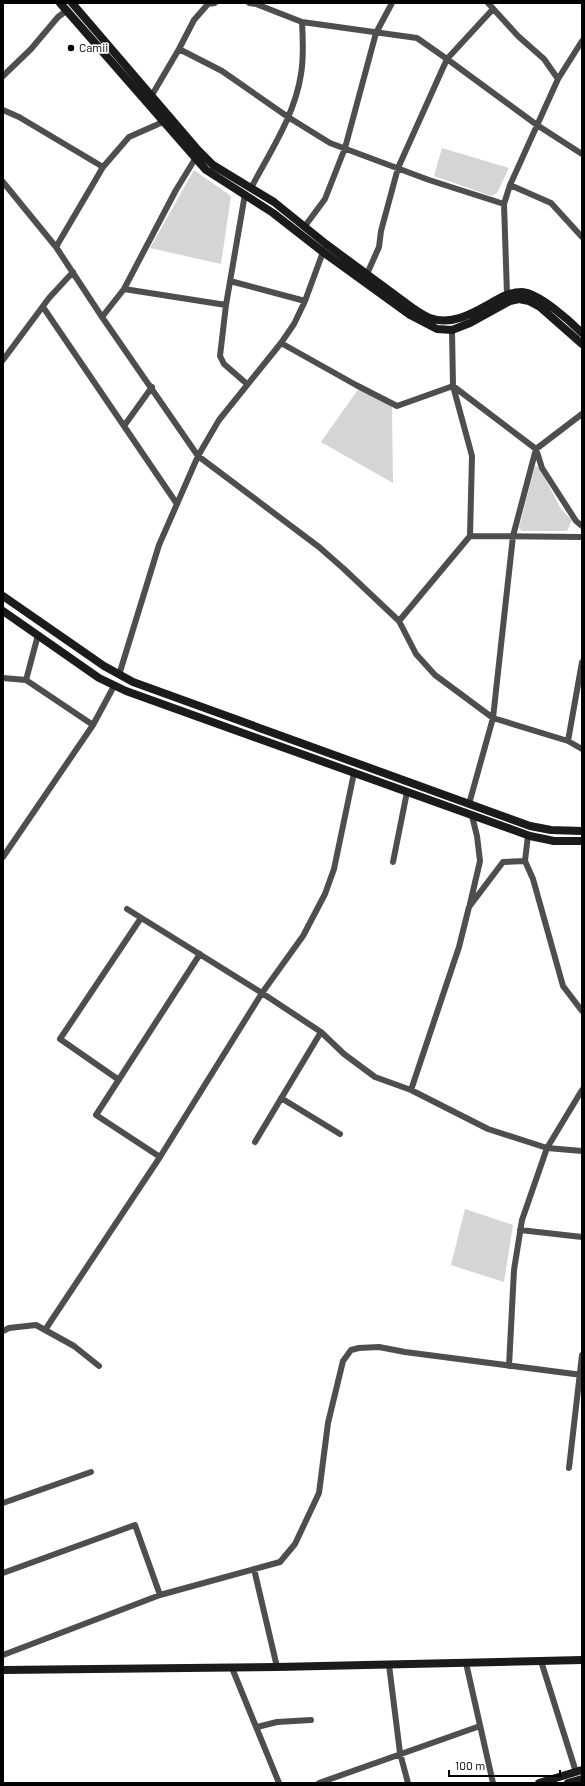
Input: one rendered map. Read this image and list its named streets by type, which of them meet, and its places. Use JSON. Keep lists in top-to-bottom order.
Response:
{
  "places": ["Camii"],
  "scale_bar": "100 m"
}
